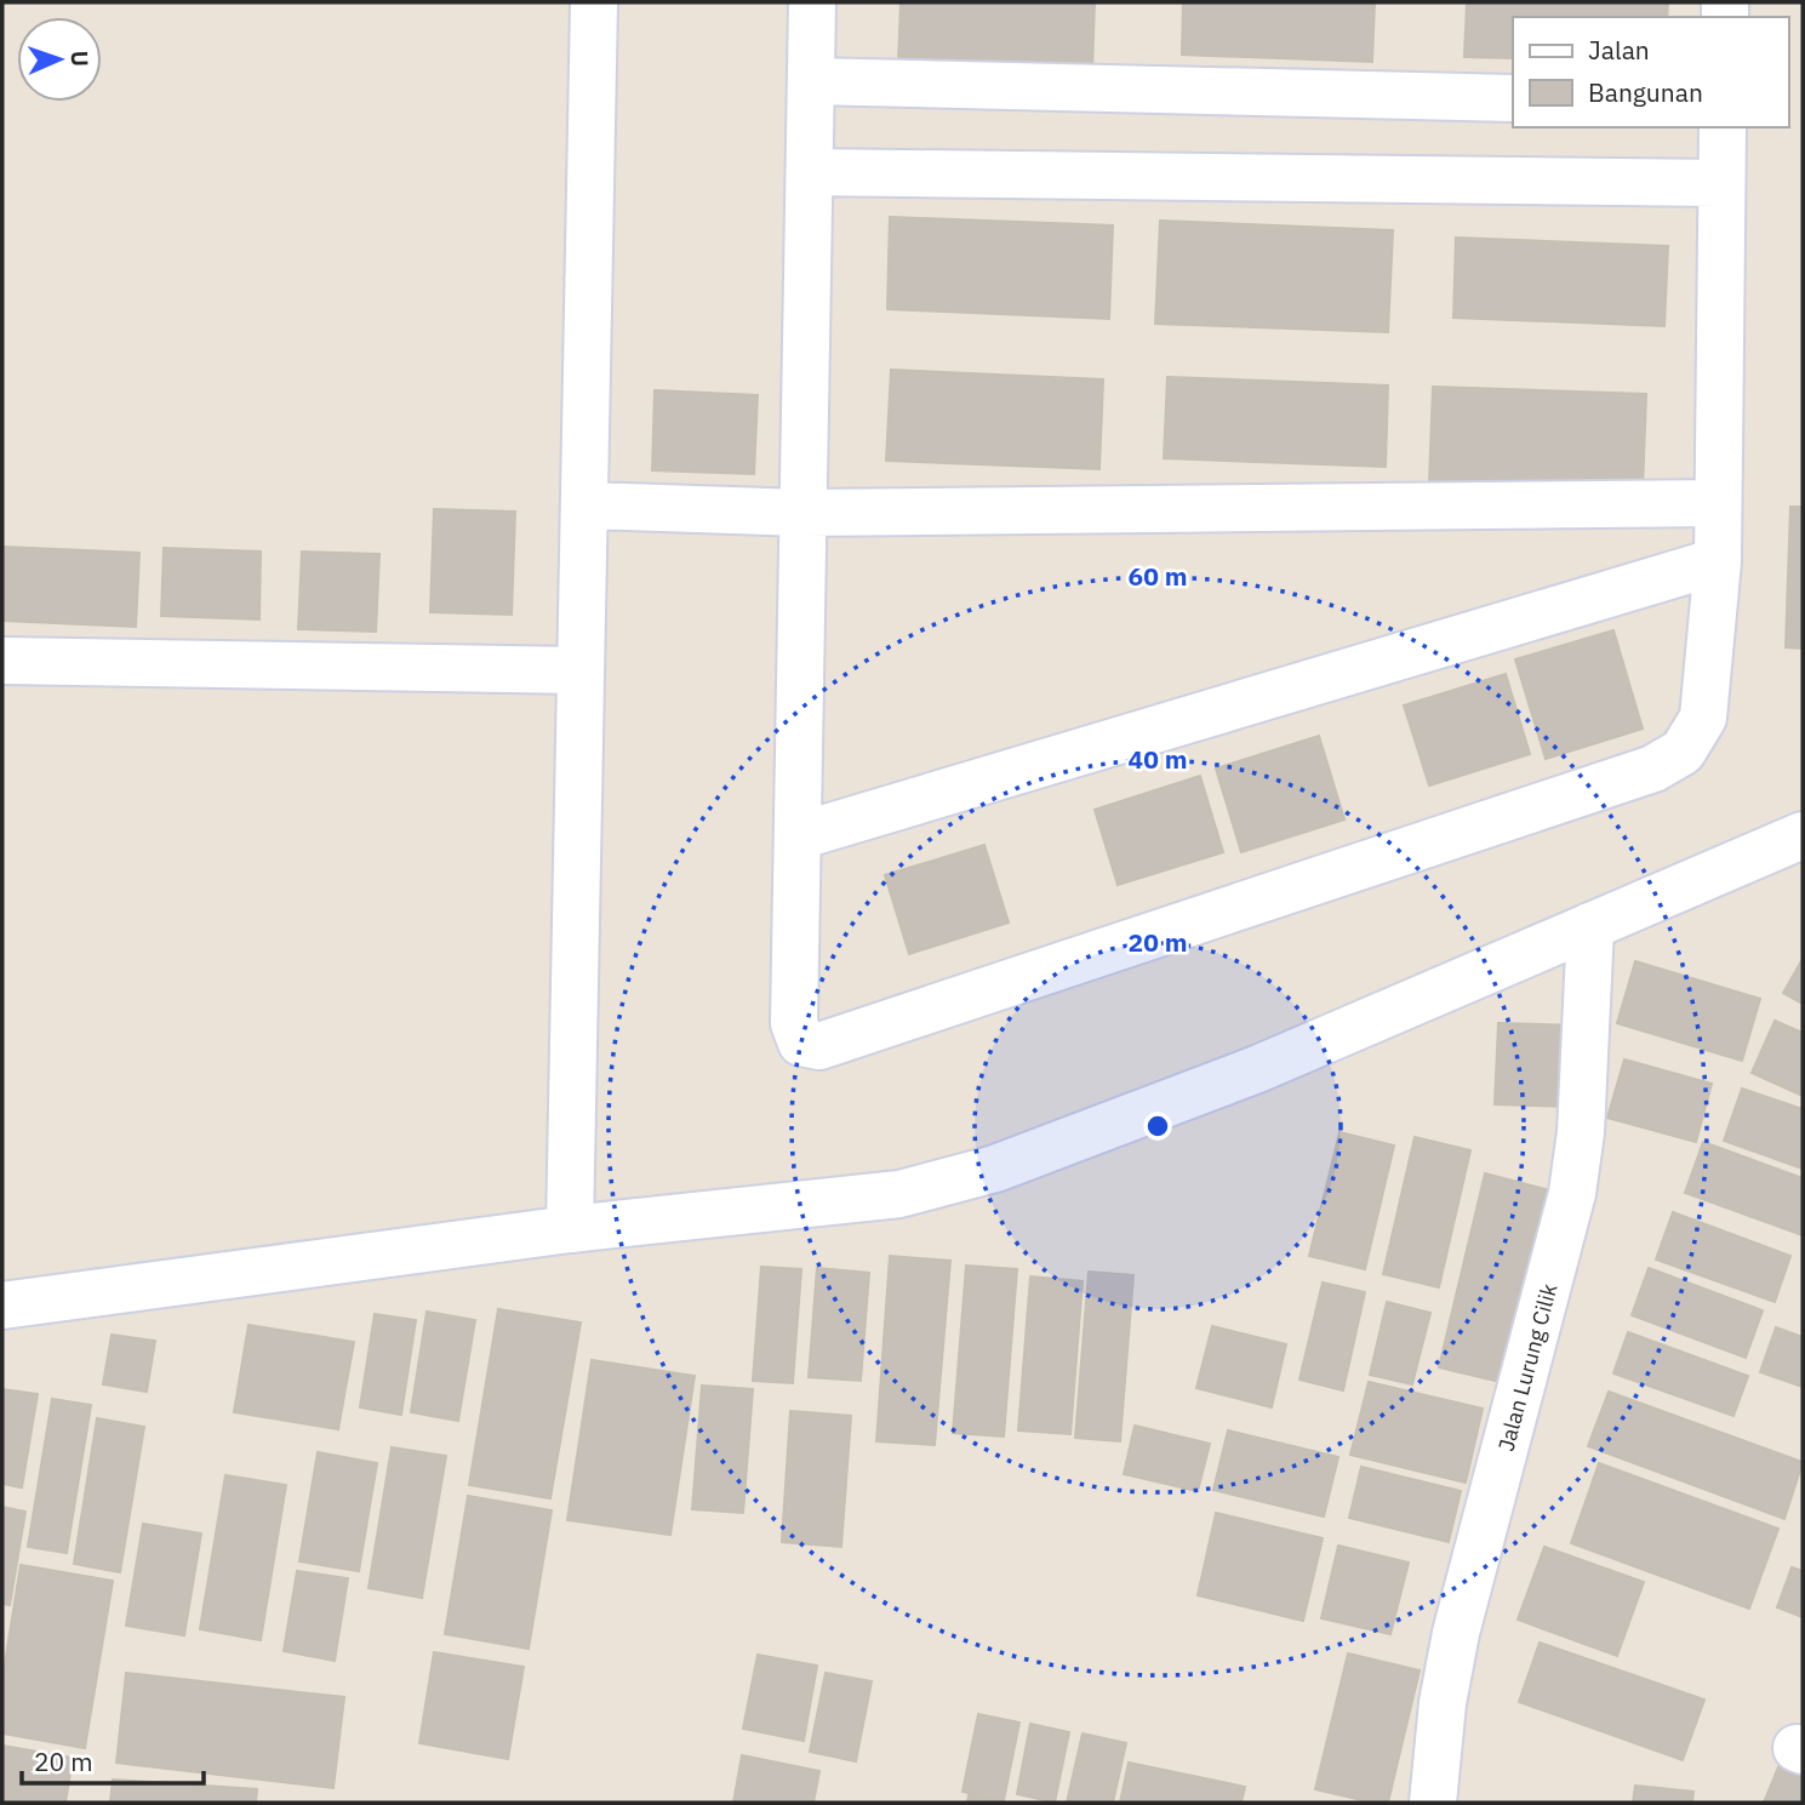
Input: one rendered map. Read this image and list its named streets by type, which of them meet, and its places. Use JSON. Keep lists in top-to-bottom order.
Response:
{
  "streets": {
    "street": ["Jalan Lurung Cilik"]
  },
  "legend": ["Jalan", "Bangunan"],
  "scale_bar": "20 m",
  "north": "right",
  "rings": ["60 m", "40 m", "20 m"]
}
